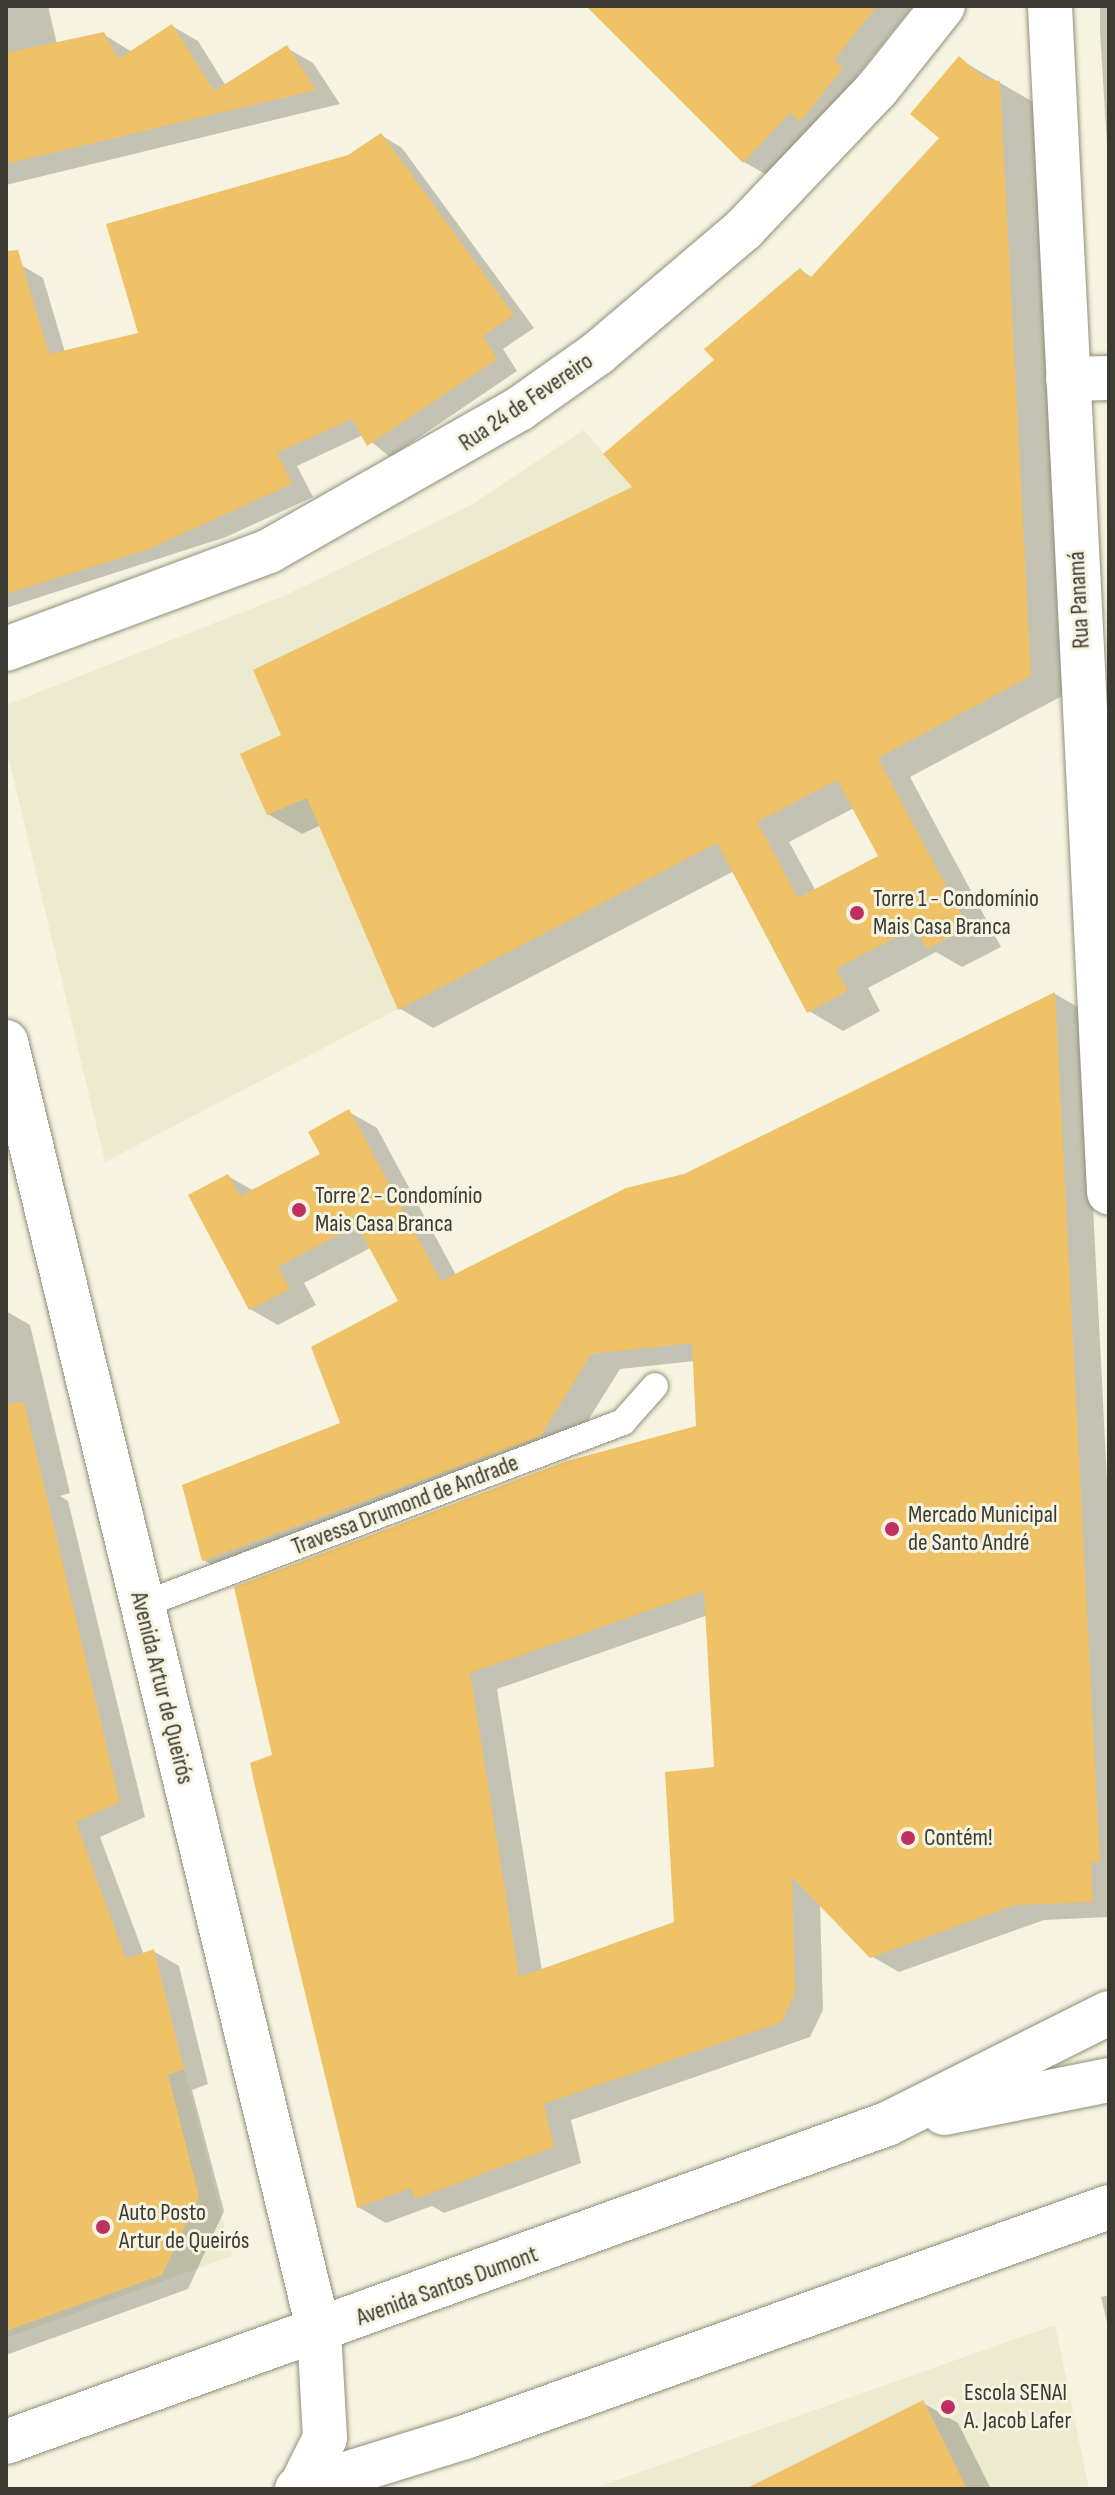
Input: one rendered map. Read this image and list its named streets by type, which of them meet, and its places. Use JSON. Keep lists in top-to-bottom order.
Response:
{
  "streets": {
    "main road": [
      "Rua 24 de Fevereiro",
      "Rua Panamá",
      "Avenida Artur de Queirós",
      "Avenida Santos Dumont"
    ],
    "lane": ["Travessa Drumond de Andrade"]
  },
  "crossings": [
    ["Travessa Drumond de Andrade", "Avenida Artur de Queirós"],
    ["Avenida Artur de Queirós", "Avenida Santos Dumont"]
  ],
  "places": [
    "Torre 1 - Condomínio Mais Casa Branca",
    "Torre 2 - Condomínio Mais Casa Branca",
    "Mercado Municipal de Santo André",
    "Contém!",
    "Auto Posto Artur de Queirós",
    "Escola SENAI A. Jacob Lafer"
  ]
}
